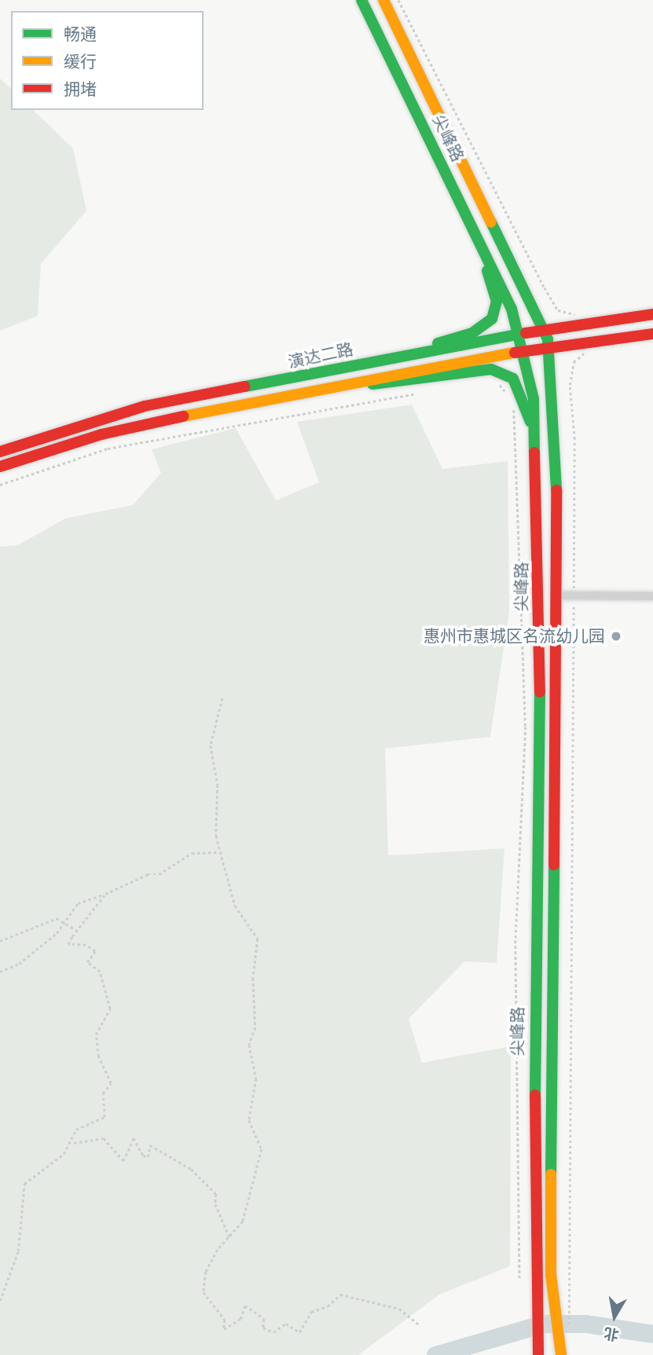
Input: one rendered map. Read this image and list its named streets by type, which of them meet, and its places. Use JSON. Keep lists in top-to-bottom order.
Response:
{
  "streets": {
    "main road": ["尖峰路", "演达二路"]
  },
  "crossings": [
    ["尖峰路", "演达二路"]
  ],
  "places": ["惠州市惠城区名流幼儿园"],
  "legend": ["畅通", "缓行", "拥堵"],
  "north": "bottom"
}
